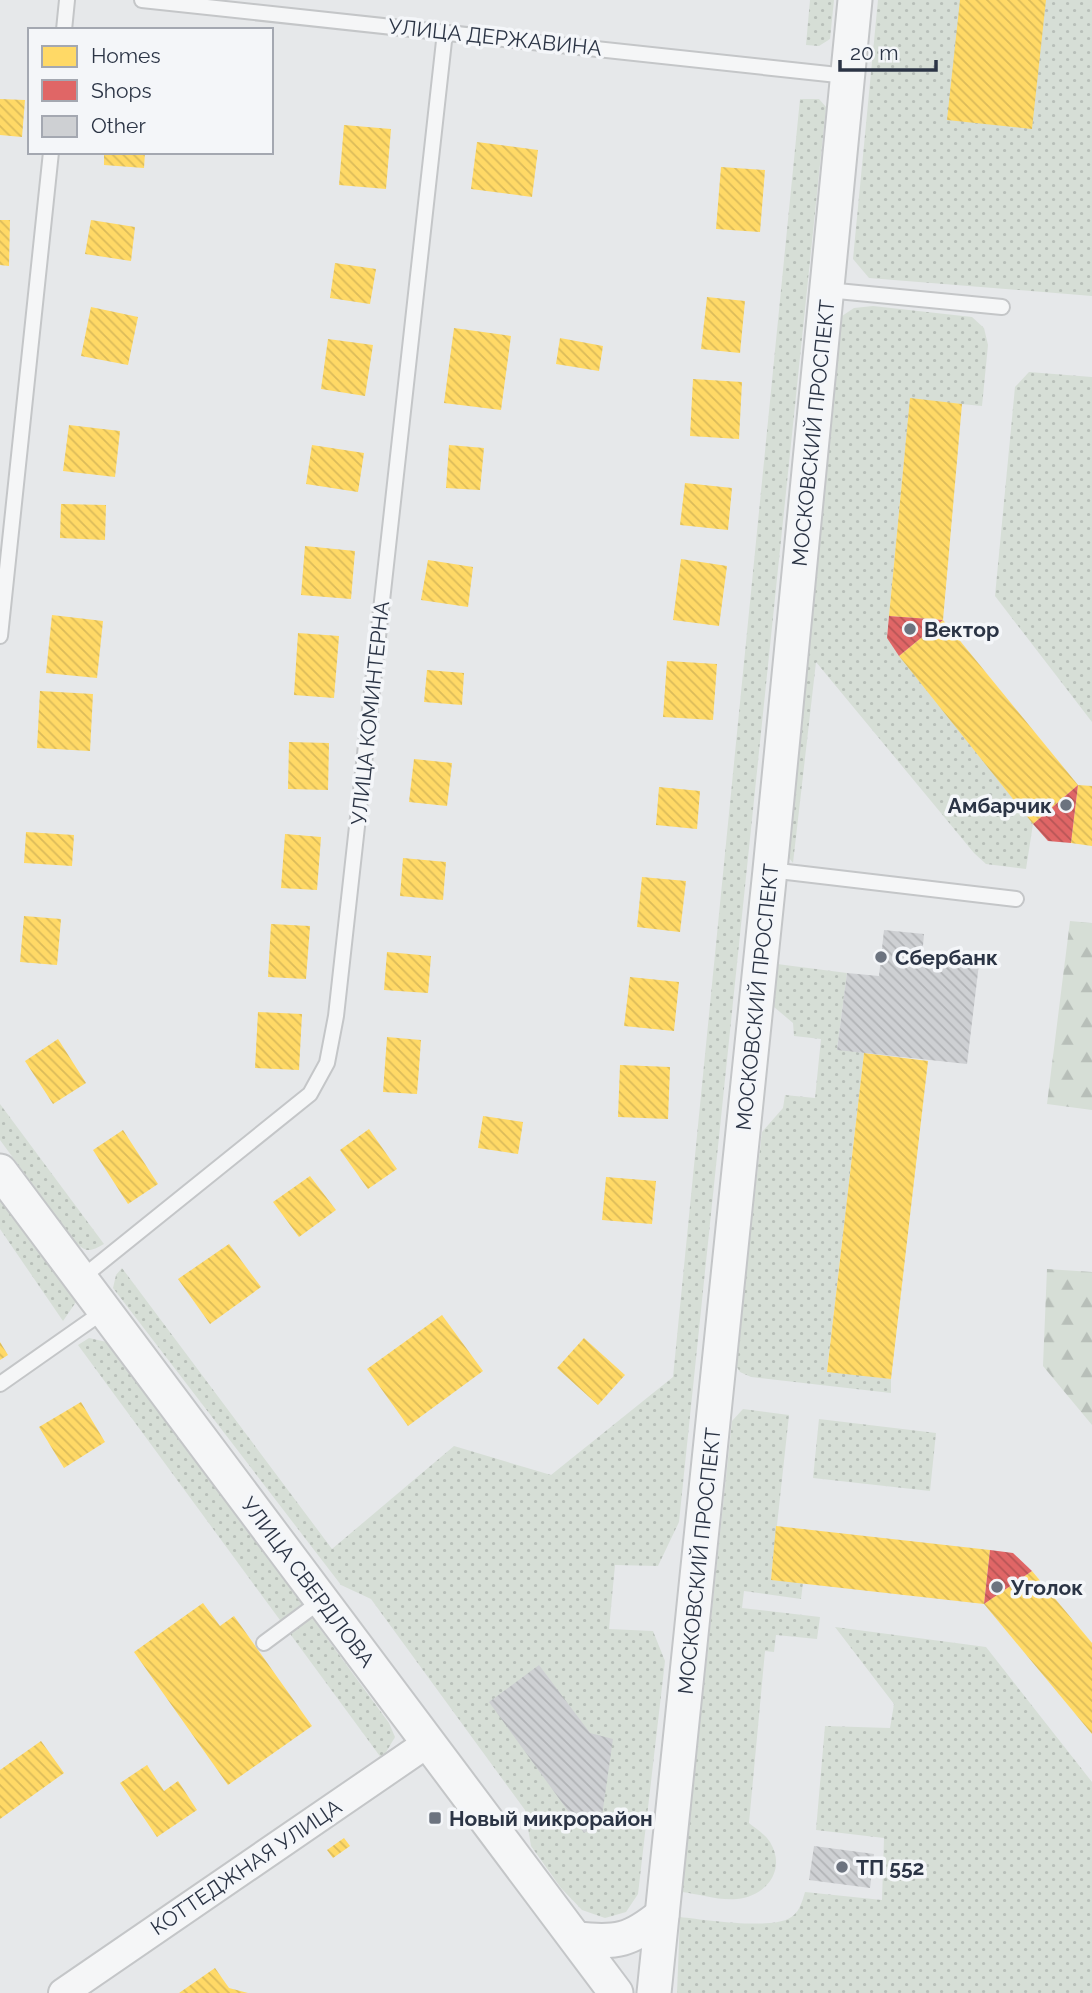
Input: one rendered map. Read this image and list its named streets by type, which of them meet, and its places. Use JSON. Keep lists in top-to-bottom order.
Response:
{
  "streets": {
    "street": ["МОСКОВСКИЙ ПРОСПЕКТ", "УЛИЦА СВЕРДЛОВА", "КОТТЕДЖНАЯ УЛИЦА"],
    "lane": ["УЛИЦА ДЕРЖАВИНА", "УЛИЦА КОМИНТЕРНА"]
  },
  "crossings": [
    ["УЛИЦА ДЕРЖАВИНА", "МОСКОВСКИЙ ПРОСПЕКТ"],
    ["УЛИЦА ДЕРЖАВИНА", "УЛИЦА КОМИНТЕРНА"],
    ["УЛИЦА КОМИНТЕРНА", "УЛИЦА СВЕРДЛОВА"],
    ["УЛИЦА СВЕРДЛОВА", "КОТТЕДЖНАЯ УЛИЦА"]
  ],
  "places": {
    "other": [
      "Вектор",
      "Амбарчик",
      "Сбербанк",
      "Уголок",
      "ТП 552"
    ],
    "transit": ["Новый микрорайон"]
  },
  "legend": ["Homes", "Shops", "Other"],
  "scale_bar": "20 m"
}
